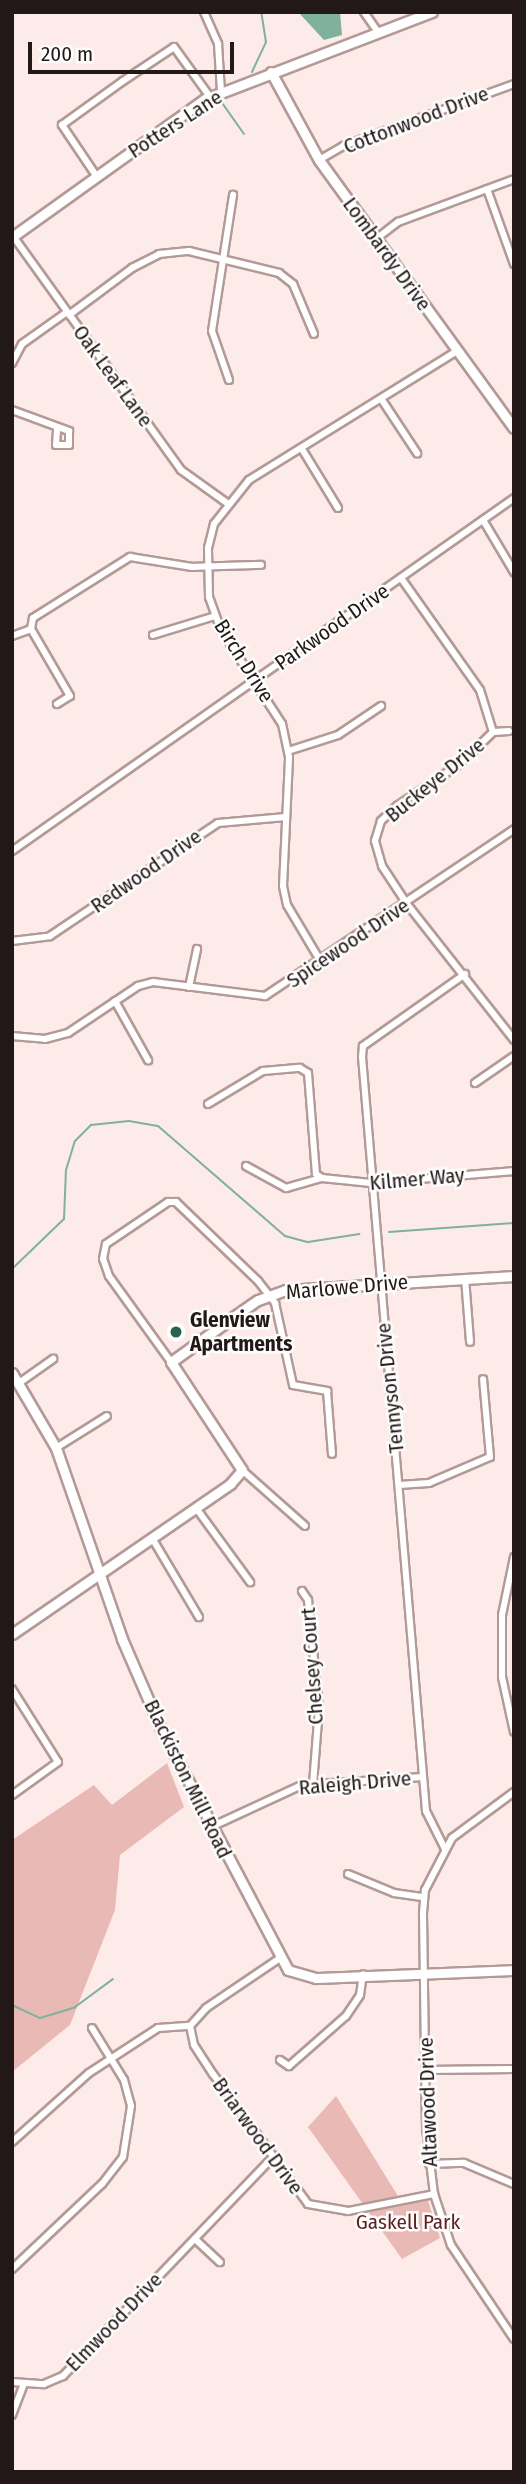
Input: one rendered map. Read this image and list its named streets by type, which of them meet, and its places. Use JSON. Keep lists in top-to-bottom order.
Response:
{
  "streets": {
    "main road": [
      "Potters Lane",
      "Lombardy Drive",
      "Marlowe Drive",
      "Blackiston Mill Road"
    ],
    "street": [
      "Cottonwood Drive",
      "Oak Leaf Lane",
      "Parkwood Drive",
      "Birch Drive",
      "Buckeye Drive",
      "Redwood Drive",
      "Spicewood Drive",
      "Kilmer Way",
      "Tennyson Drive",
      "Chelsey Court",
      "Raleigh Drive",
      "Altawood Drive",
      "Briarwood Drive",
      "Elmwood Drive"
    ]
  },
  "crossings": [
    ["Cottonwood Drive", "Lombardy Drive"],
    ["Potters Lane", "Lombardy Drive"],
    ["Potters Lane", "Oak Leaf Lane"],
    ["Lombardy Drive", "Birch Drive"],
    ["Oak Leaf Lane", "Birch Drive"],
    ["Parkwood Drive", "Birch Drive"],
    ["Parkwood Drive", "Buckeye Drive"],
    ["Birch Drive", "Redwood Drive"],
    ["Birch Drive", "Spicewood Drive"],
    ["Buckeye Drive", "Spicewood Drive"],
    ["Buckeye Drive", "Tennyson Drive"],
    ["Kilmer Way", "Tennyson Drive"],
    ["Marlowe Drive", "Tennyson Drive"],
    ["Tennyson Drive", "Raleigh Drive"],
    ["Chelsey Court", "Raleigh Drive"],
    ["Blackiston Mill Road", "Raleigh Drive"],
    ["Blackiston Mill Road", "Altawood Drive"],
    ["Altawood Drive", "Briarwood Drive"],
    ["Briarwood Drive", "Elmwood Drive"]
  ],
  "parks": ["Gaskell Park"],
  "places": ["Glenview Apartments"],
  "scale_bar": "200 m"
}
